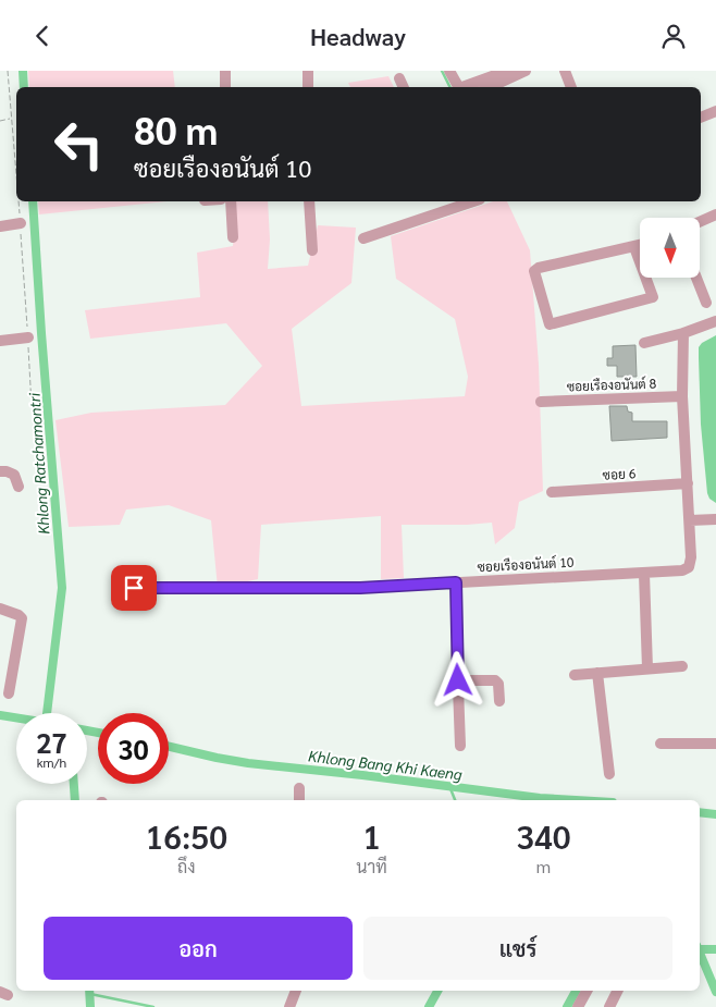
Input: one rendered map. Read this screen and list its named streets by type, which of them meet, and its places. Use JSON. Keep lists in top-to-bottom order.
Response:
{
  "streets": {
    "street": ["ซอยเรืองอนันต์ 8", "ซอย 6", "ซอยเรืองอนันต์ 10"]
  },
  "water": ["Khlong Ratchamontri", "Khlong Bang Khi Kaeng"],
  "north": "bottom",
  "page": {
    "header": "Headway",
    "turn": ["80 m", "ซอยเรืองอนันต์ 10"],
    "speed": "27 km/h",
    "limit": "30",
    "eta": [
      "16:50",
      "ถึง",
      "1",
      "นาที",
      "340",
      "m"
    ],
    "buttons": ["ออก", "แชร์"]
  }
}
